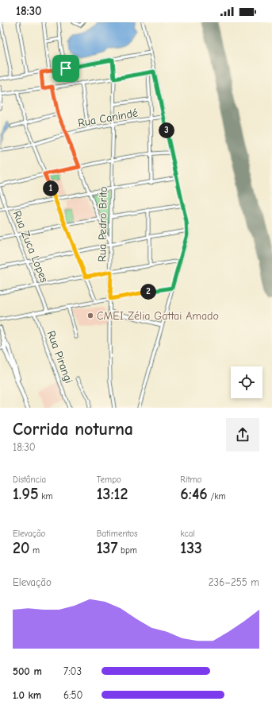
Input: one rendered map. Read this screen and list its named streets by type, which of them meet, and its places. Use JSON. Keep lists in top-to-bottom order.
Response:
{
  "streets": {
    "street": [
      "Rua Canindé",
      "Rua Pedro Brito",
      "Rua Zuca Lopes",
      "Rua Pirangi"
    ]
  },
  "crossings": [
    ["Rua Canindé", "Rua Pedro Brito"]
  ],
  "places": ["CMEI Zélia Gattai Amado"],
  "page": {
    "status": "18:30",
    "pins": ["3", "1", "2"],
    "heading": ["Corrida noturna", "18:30"],
    "stats": [
      ["Distância", "1.95 km"],
      ["Tempo", "13:12"],
      ["Ritmo", "6:46 /km"],
      ["Elevação", "20 m"],
      ["Batimentos", "137 bpm"],
      ["kcal", "133"]
    ],
    "chart": ["Elevação", "236–255 m"],
    "list": [
      {
        "name": "500 m",
        "note": "7:03"
      },
      {
        "name": "1.0 km",
        "note": "6:50"
      }
    ]
  }
}
